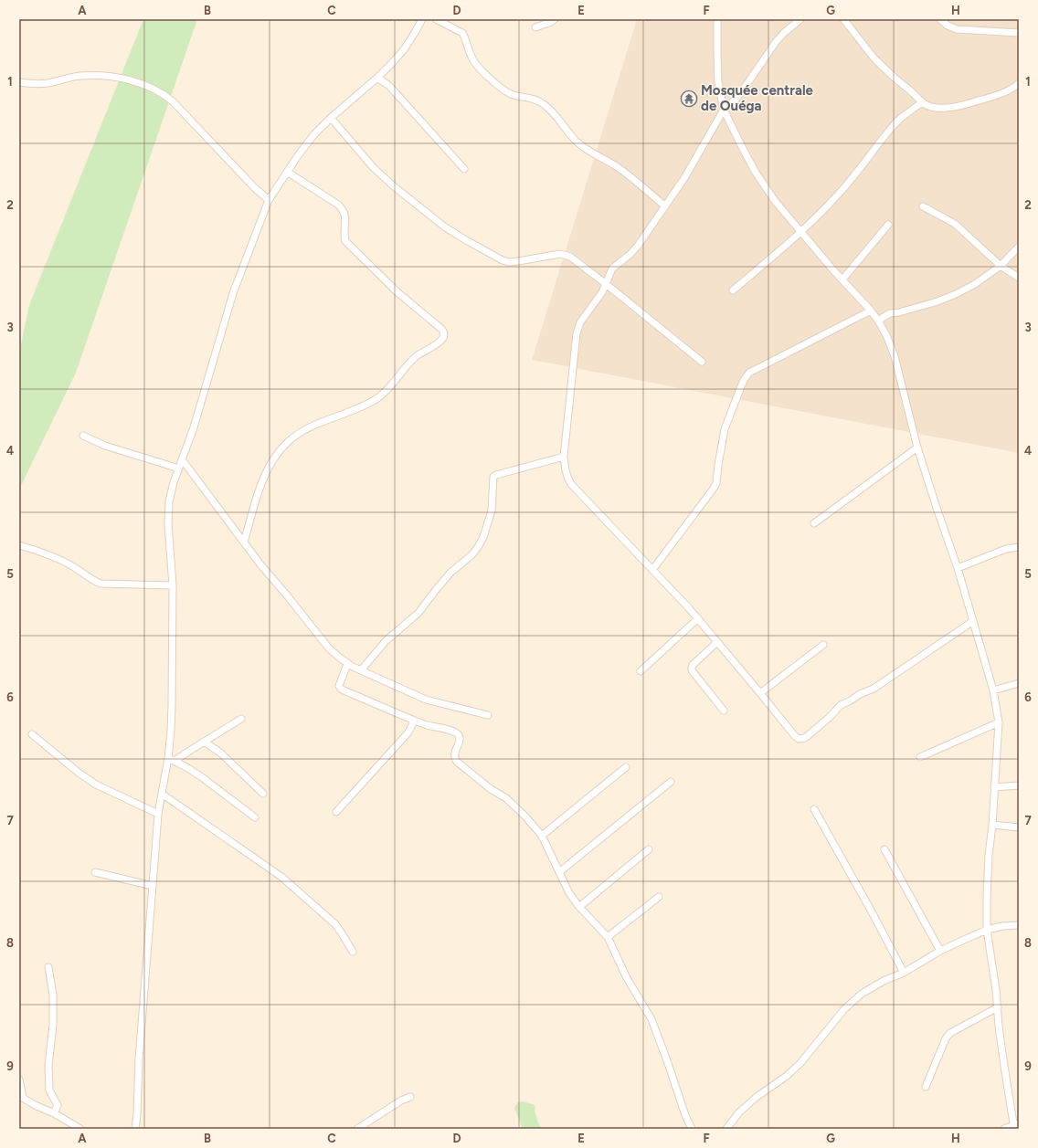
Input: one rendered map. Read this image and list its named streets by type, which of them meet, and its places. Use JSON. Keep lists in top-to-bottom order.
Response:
{
  "places": {
    "temple": ["Mosquée centrale de Ouéga"]
  },
  "grid": {
    "columns": [
      "A",
      "B",
      "C",
      "D",
      "E",
      "F",
      "G",
      "H"
    ],
    "rows": [
      "1",
      "2",
      "3",
      "4",
      "5",
      "6",
      "7",
      "8",
      "9"
    ]
  }
}
